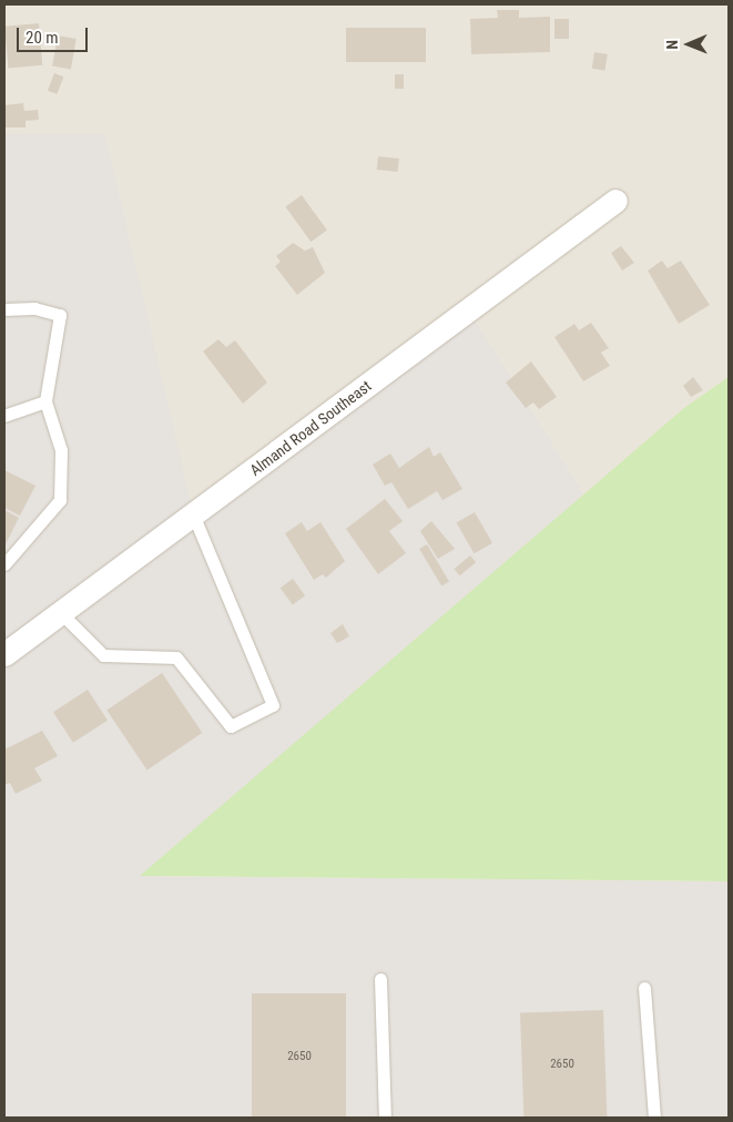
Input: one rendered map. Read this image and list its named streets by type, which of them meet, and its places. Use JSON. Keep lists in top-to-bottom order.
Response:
{
  "streets": {
    "street": ["Almand Road Southeast"]
  },
  "house_numbers": ["2650", "2650"],
  "scale_bar": "20 m",
  "north": "left"
}
